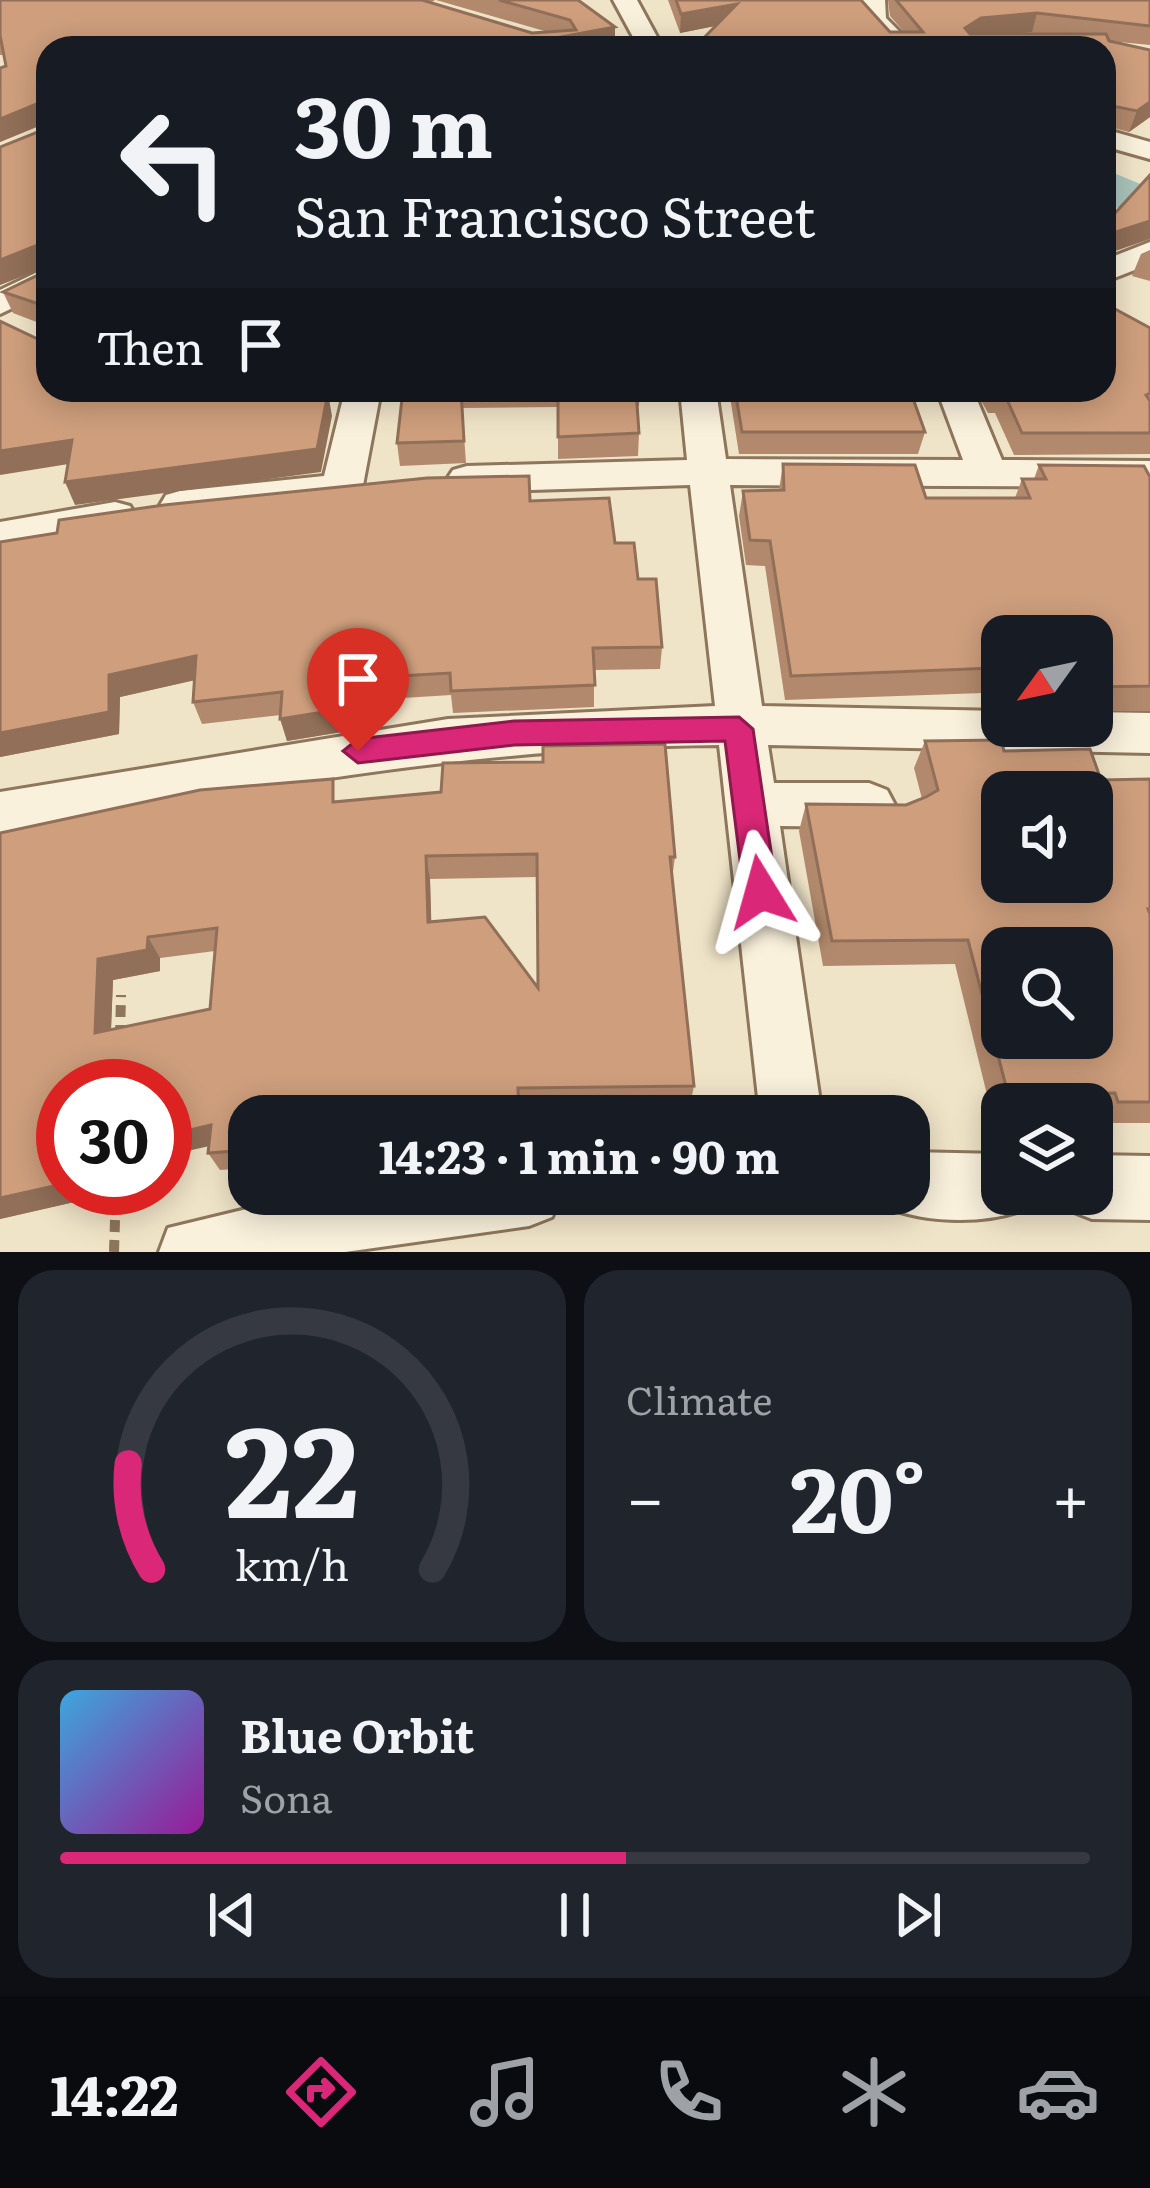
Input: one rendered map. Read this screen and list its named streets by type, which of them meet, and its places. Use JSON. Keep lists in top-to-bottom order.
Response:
{
  "north": "bottom left",
  "page": {
    "turn": ["30 m", "San Francisco Street"],
    "then": "Then",
    "limit": "30",
    "trip": "14:23 · 1 min · 90 m",
    "tile": "Climate",
    "heat": ["−", "20°", "+"],
    "song": ["Blue Orbit", "Sona"],
    "tabs": "14:22",
    "gauge": ["22", "km/h"]
  }
}
